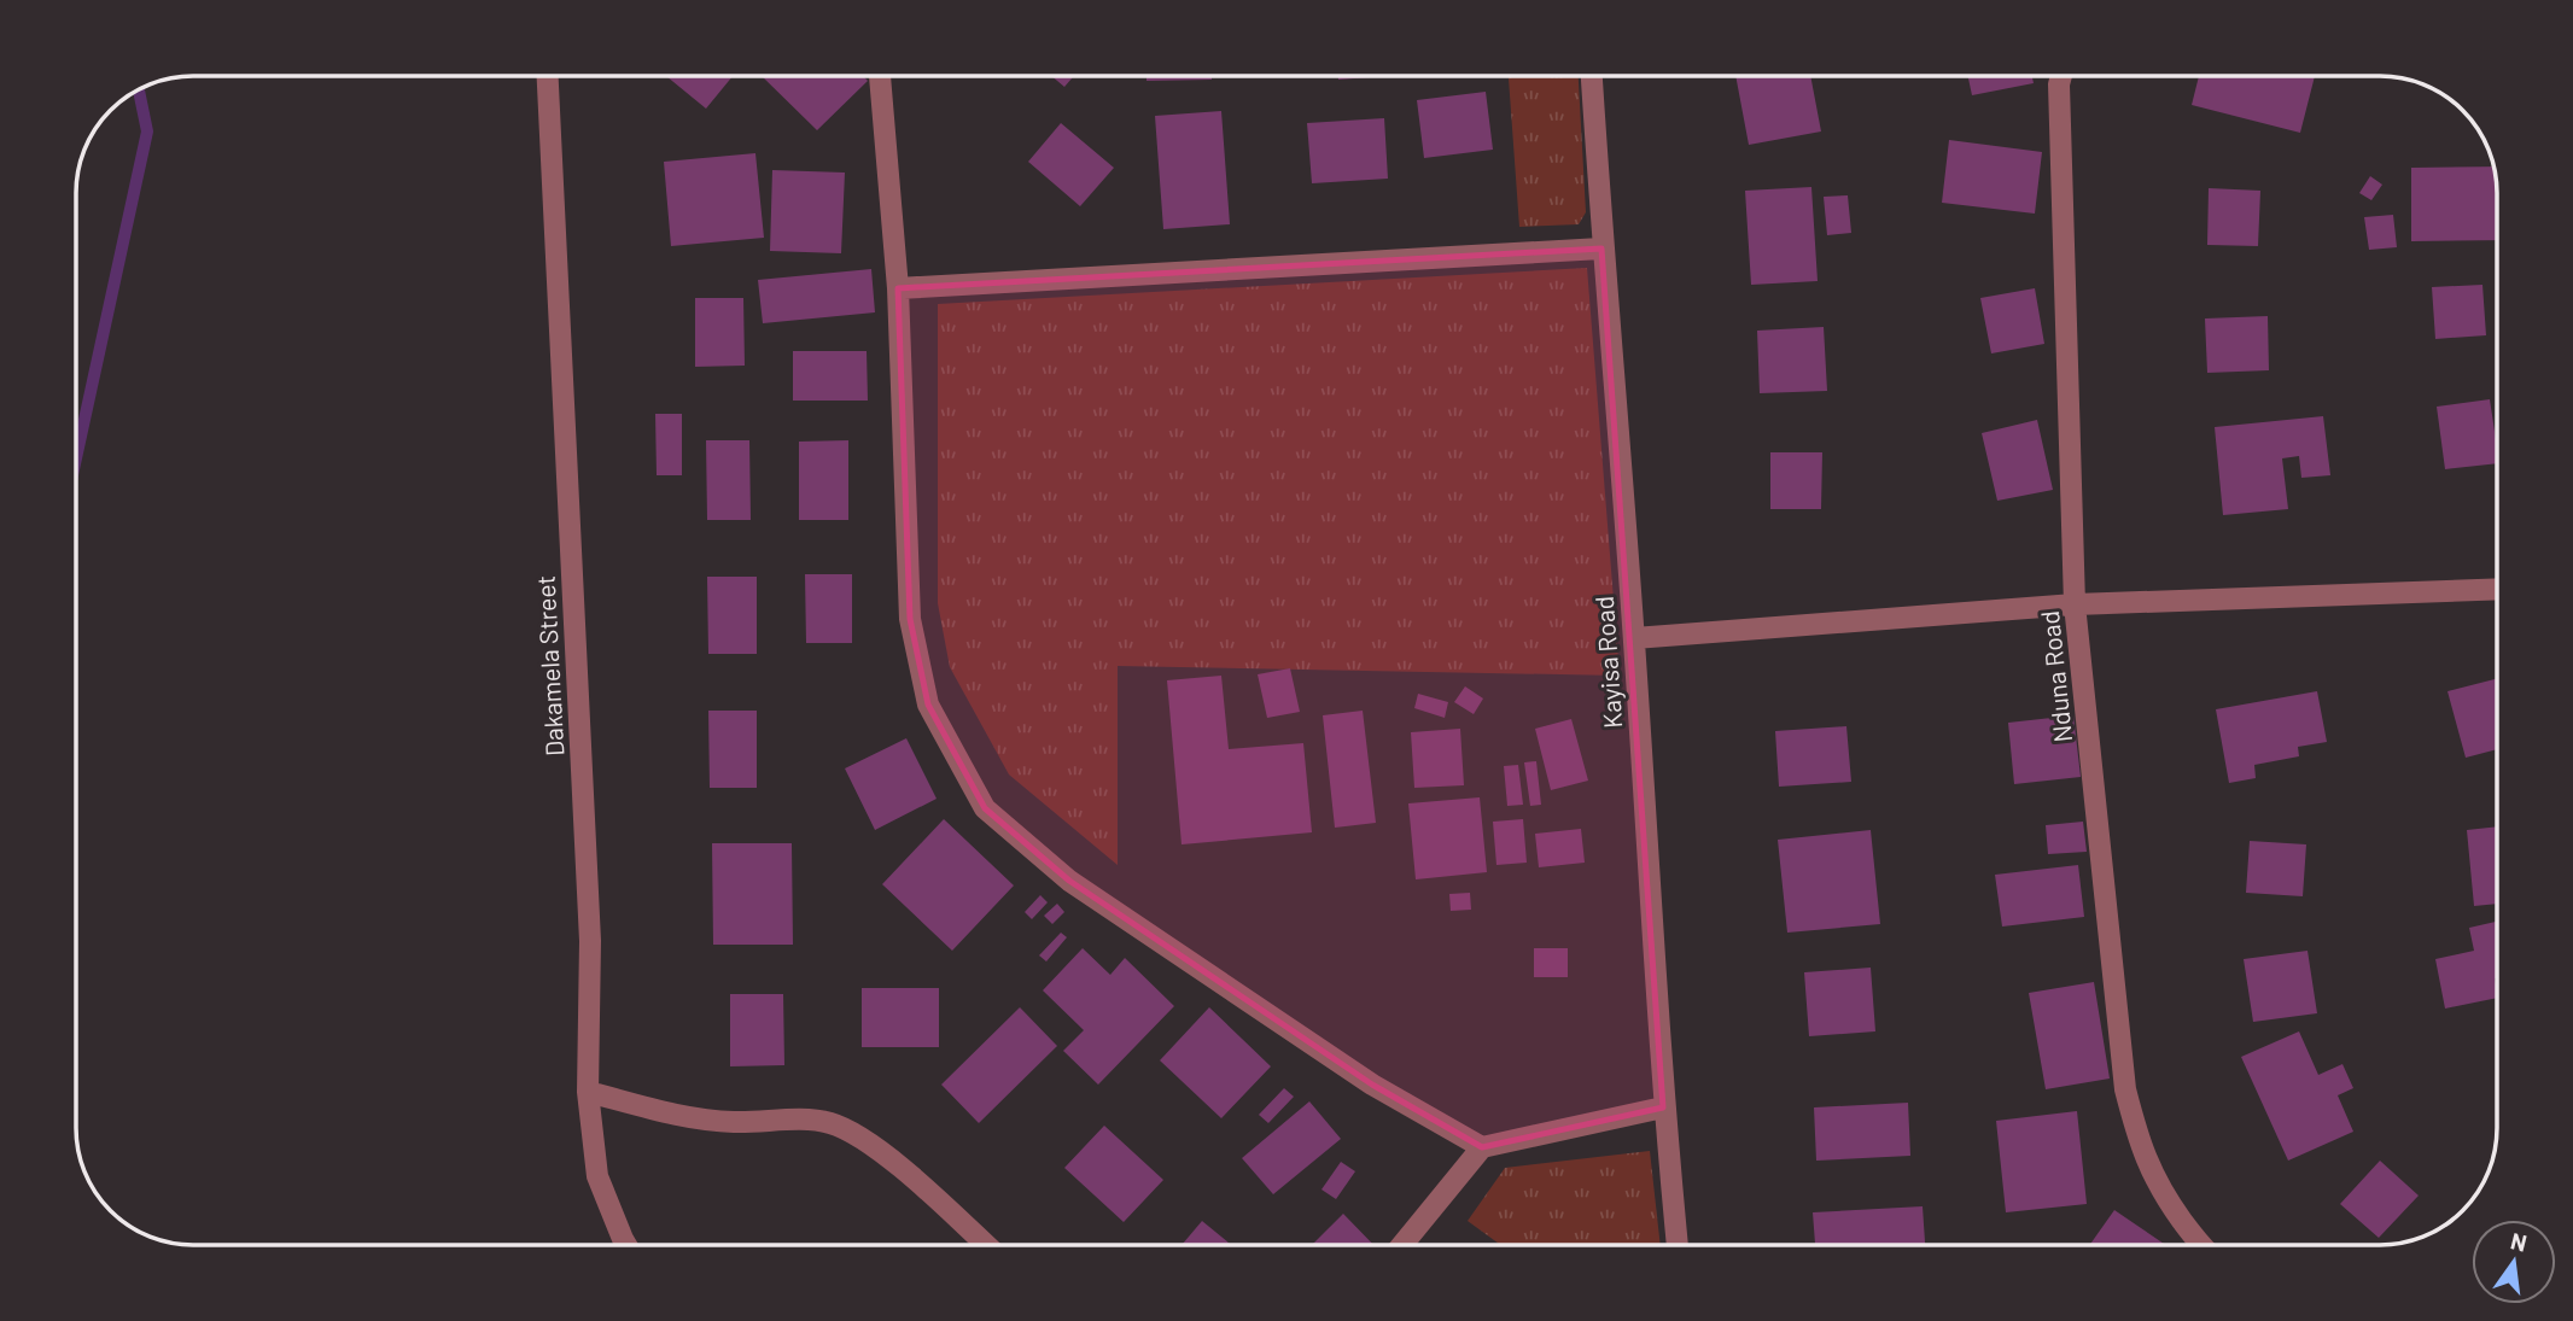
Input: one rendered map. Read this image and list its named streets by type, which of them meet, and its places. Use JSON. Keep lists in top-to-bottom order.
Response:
{
  "streets": {
    "street": ["Kayisa Road", "Dakamela Street", "Nduna Road"]
  },
  "north": "top"
}
